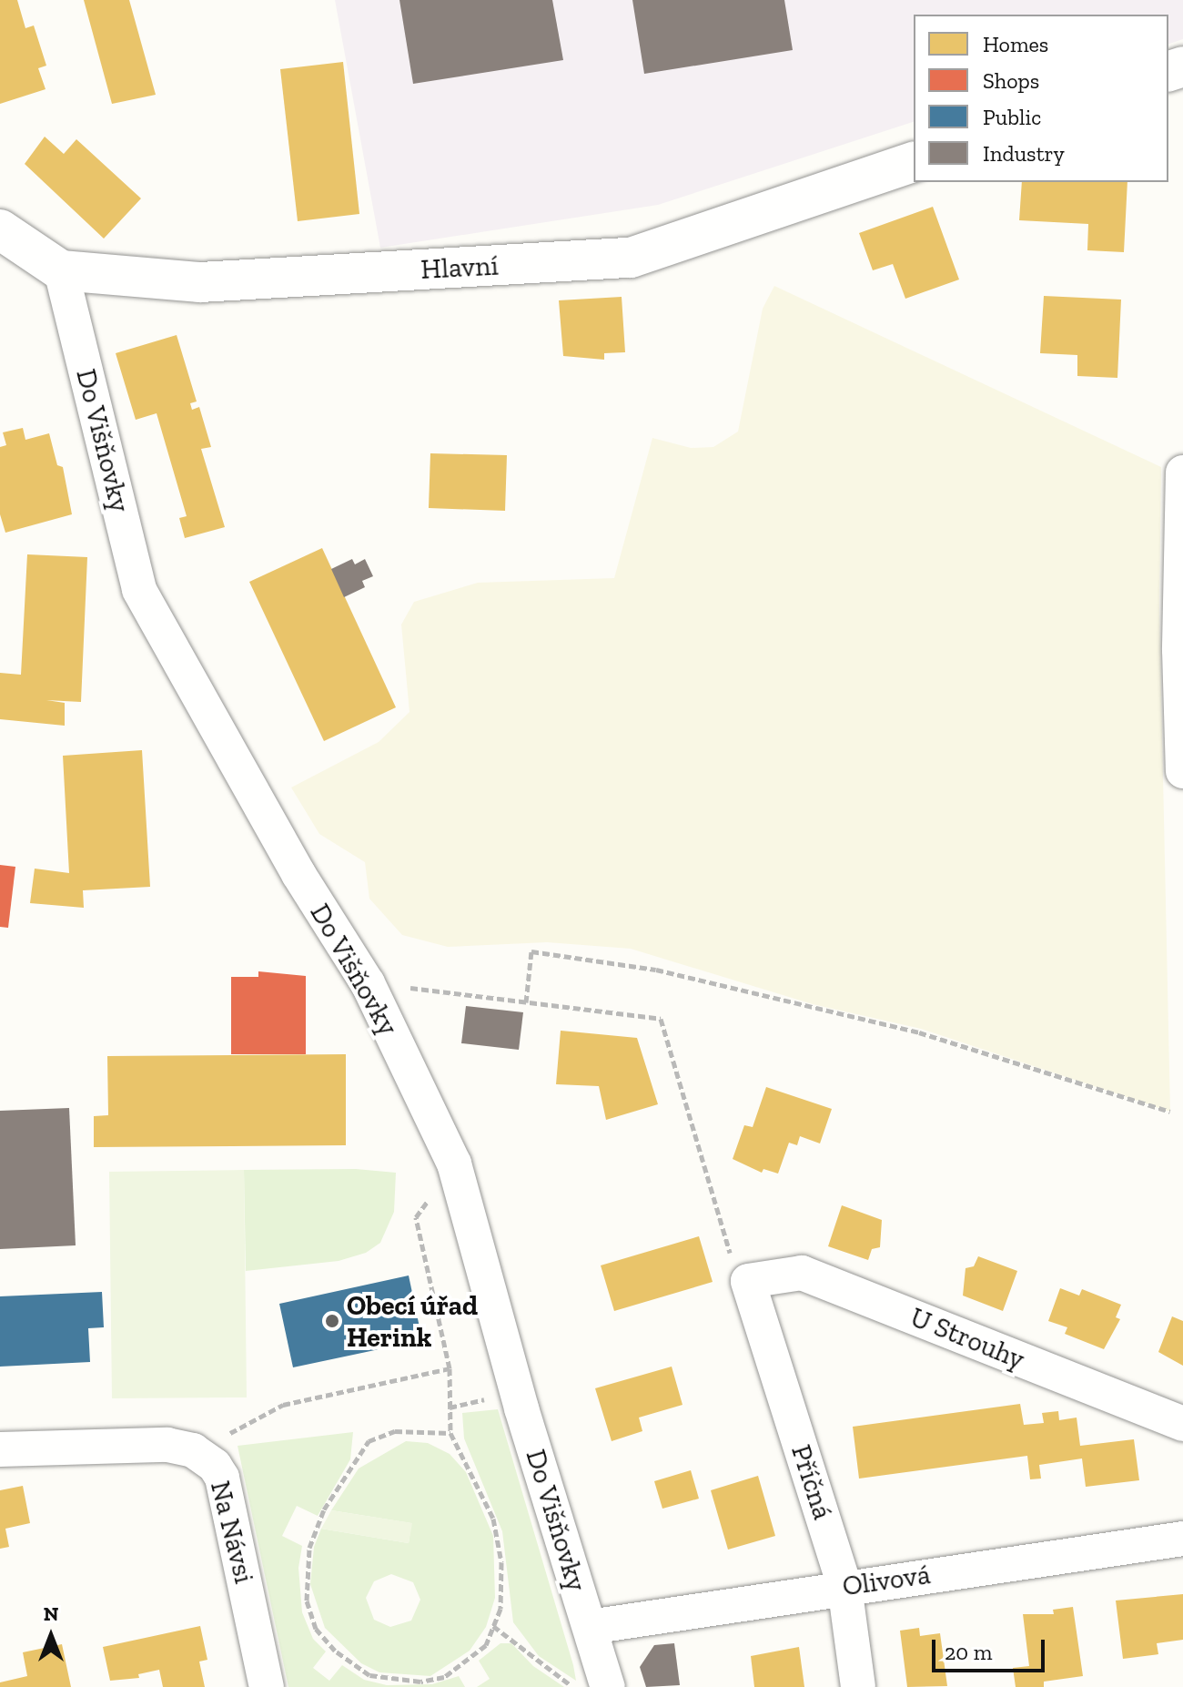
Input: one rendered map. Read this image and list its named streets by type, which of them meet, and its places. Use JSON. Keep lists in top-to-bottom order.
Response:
{
  "streets": {
    "street": [
      "Hlavní",
      "Do Višňovky",
      "U Strouhy",
      "Příčná",
      "Na Návsi",
      "Olivová"
    ]
  },
  "crossings": [
    ["Hlavní", "Do Višňovky"],
    ["Do Višňovky", "Olivová"],
    ["U Strouhy", "Příčná"],
    ["Příčná", "Olivová"]
  ],
  "places": ["Obecí úřad Herink"],
  "legend": [
    "Homes",
    "Shops",
    "Public",
    "Industry"
  ],
  "scale_bar": "20 m",
  "north": "top"
}
